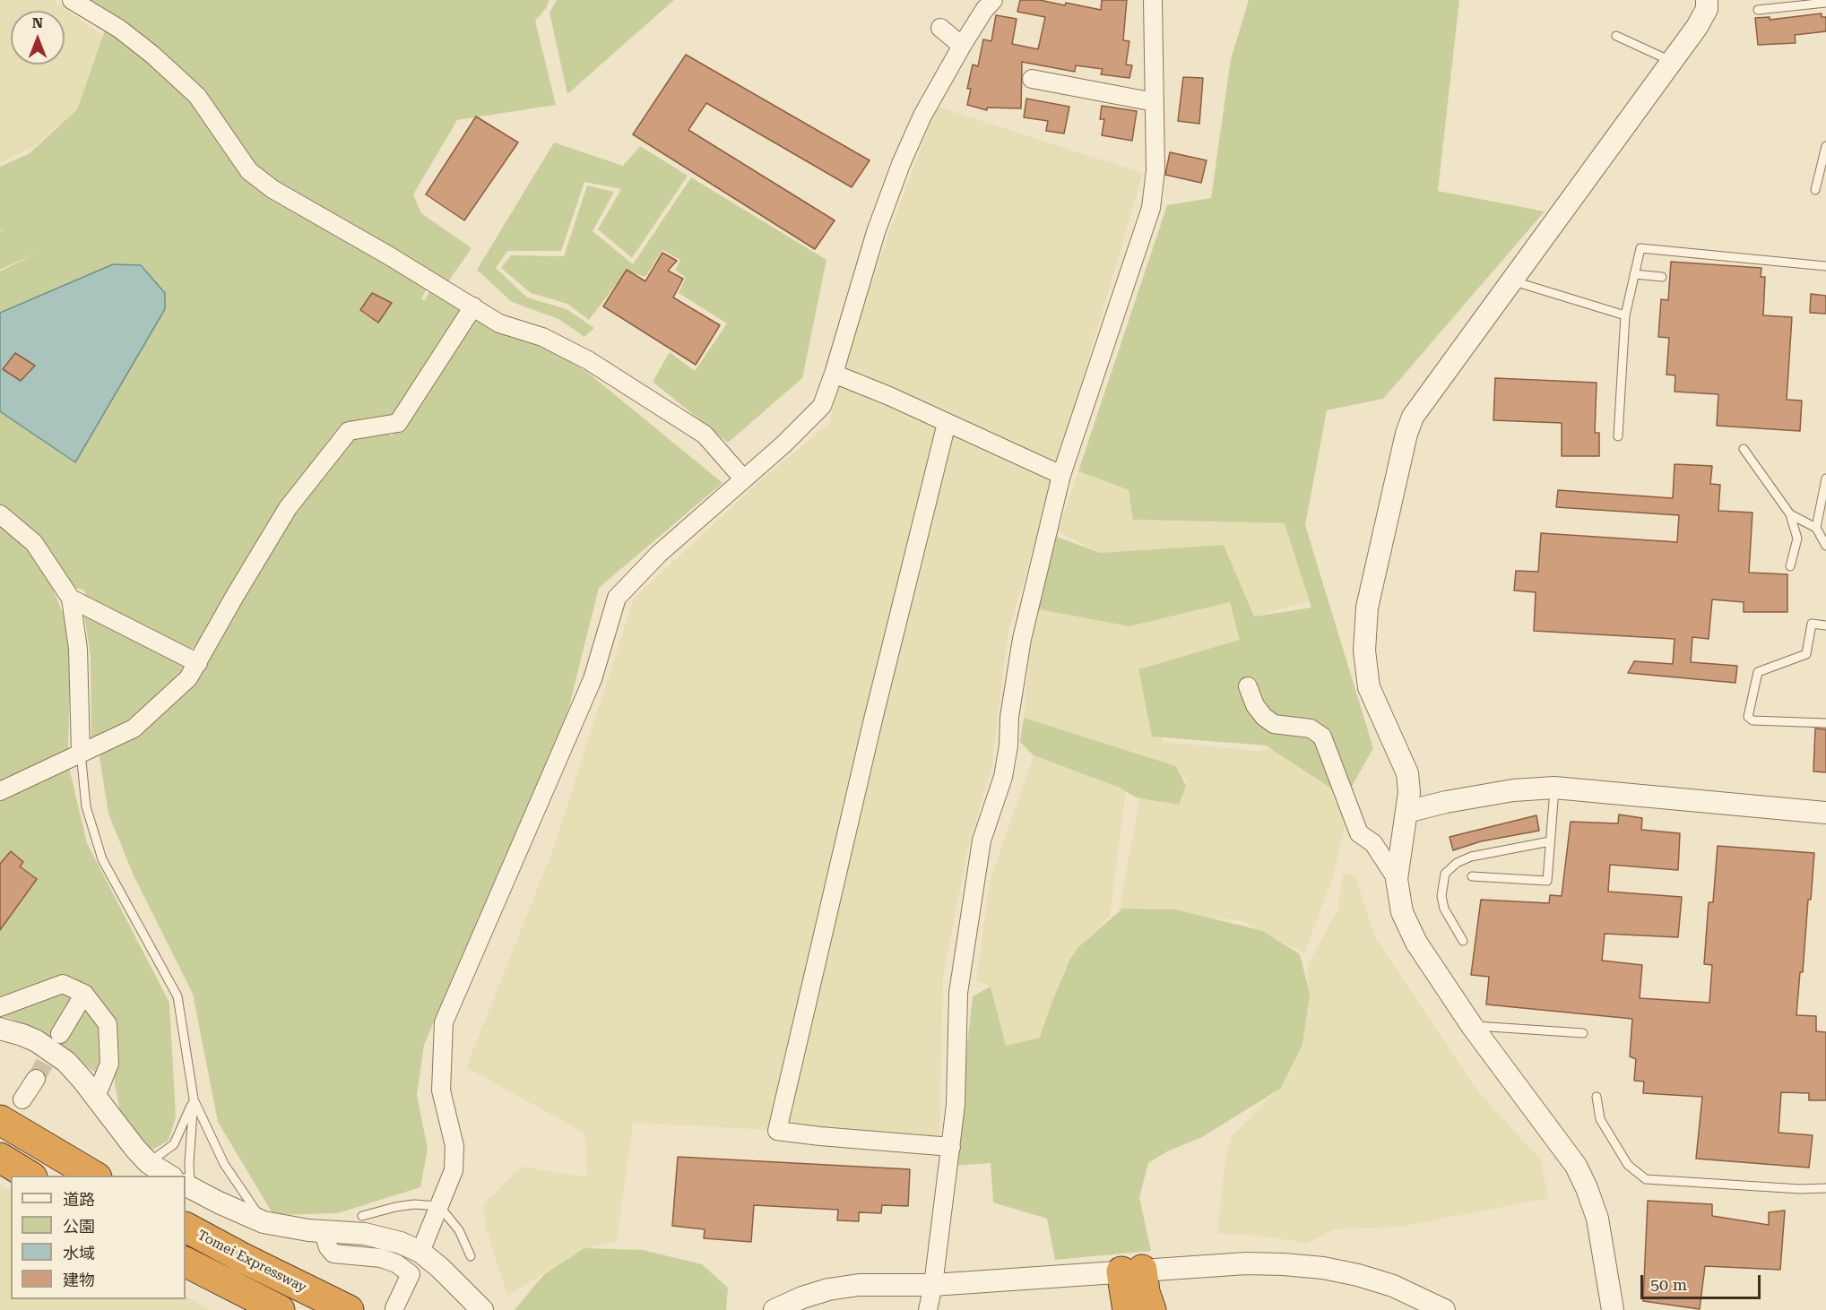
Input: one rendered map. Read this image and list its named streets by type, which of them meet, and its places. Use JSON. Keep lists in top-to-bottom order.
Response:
{
  "streets": {
    "highway": ["Tomei Expressway"]
  },
  "legend": [
    "道路",
    "公園",
    "水域",
    "建物"
  ],
  "scale_bar": "50 m",
  "north": "top"
}
